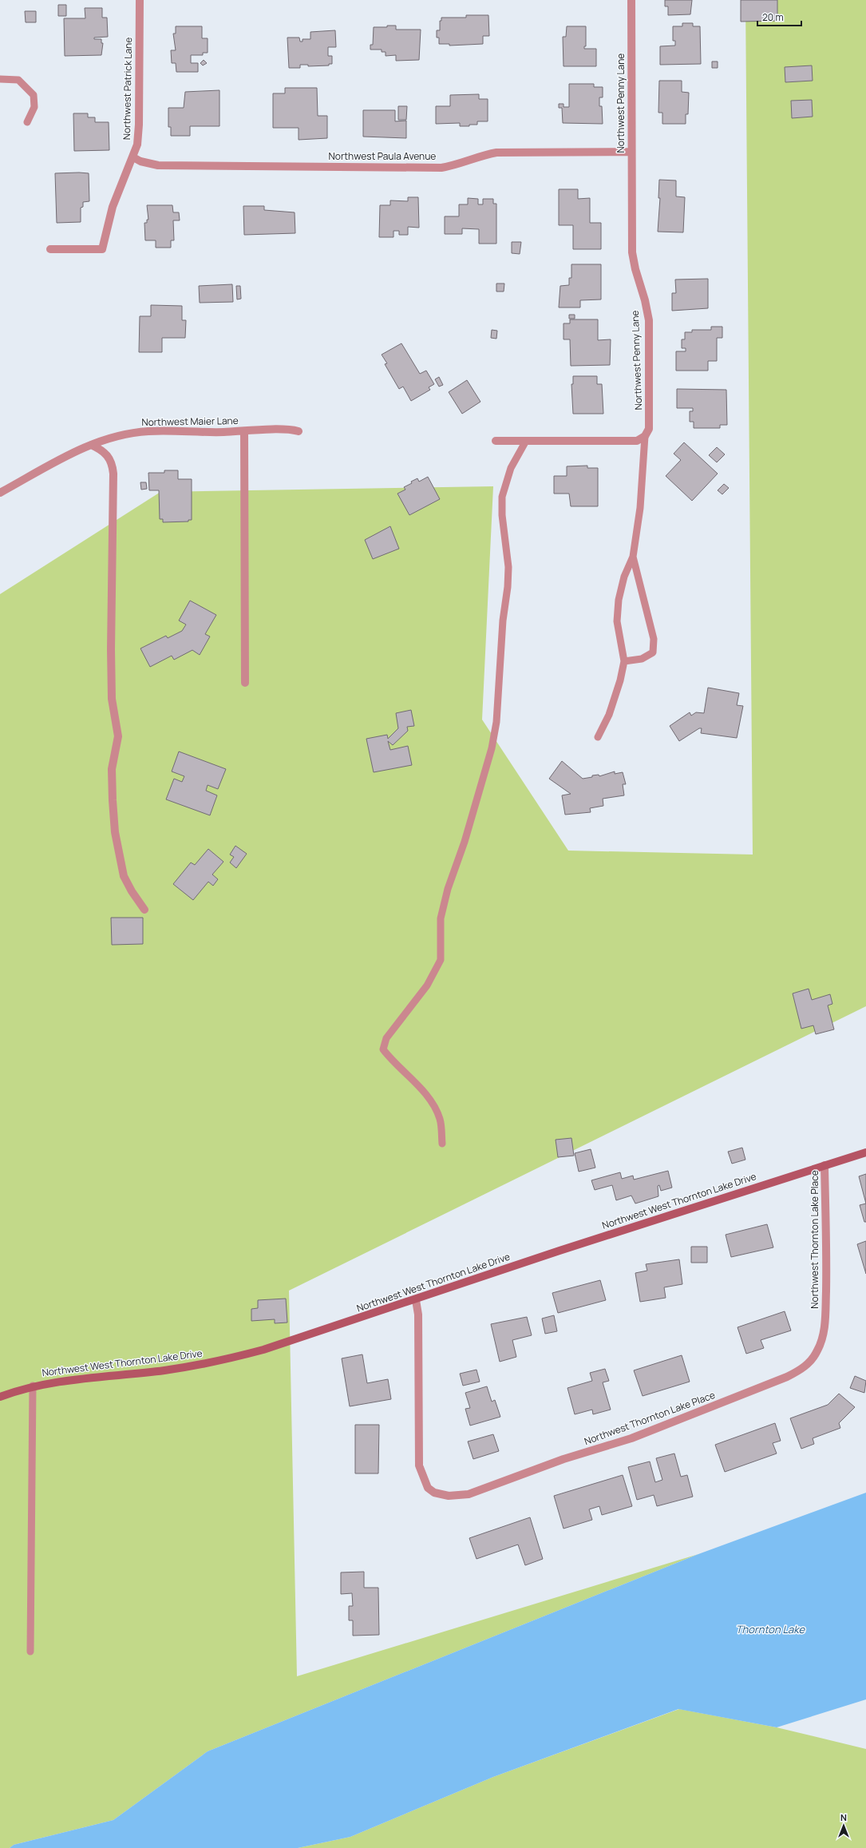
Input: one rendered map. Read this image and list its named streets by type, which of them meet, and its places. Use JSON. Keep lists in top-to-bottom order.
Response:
{
  "streets": {
    "street": [
      "Northwest Patrick Lane",
      "Northwest Penny Lane",
      "Northwest Paula Avenue",
      "Northwest Maier Lane",
      "Northwest West Thornton Lake Drive",
      "Northwest Thornton Lake Place"
    ]
  },
  "crossings": [
    ["Northwest Patrick Lane", "Northwest Paula Avenue"],
    ["Northwest Penny Lane", "Northwest Paula Avenue"],
    ["Northwest West Thornton Lake Drive", "Northwest Thornton Lake Place"]
  ],
  "water": ["Thornton Lake"],
  "scale_bar": "20 m",
  "north": "top"
}
